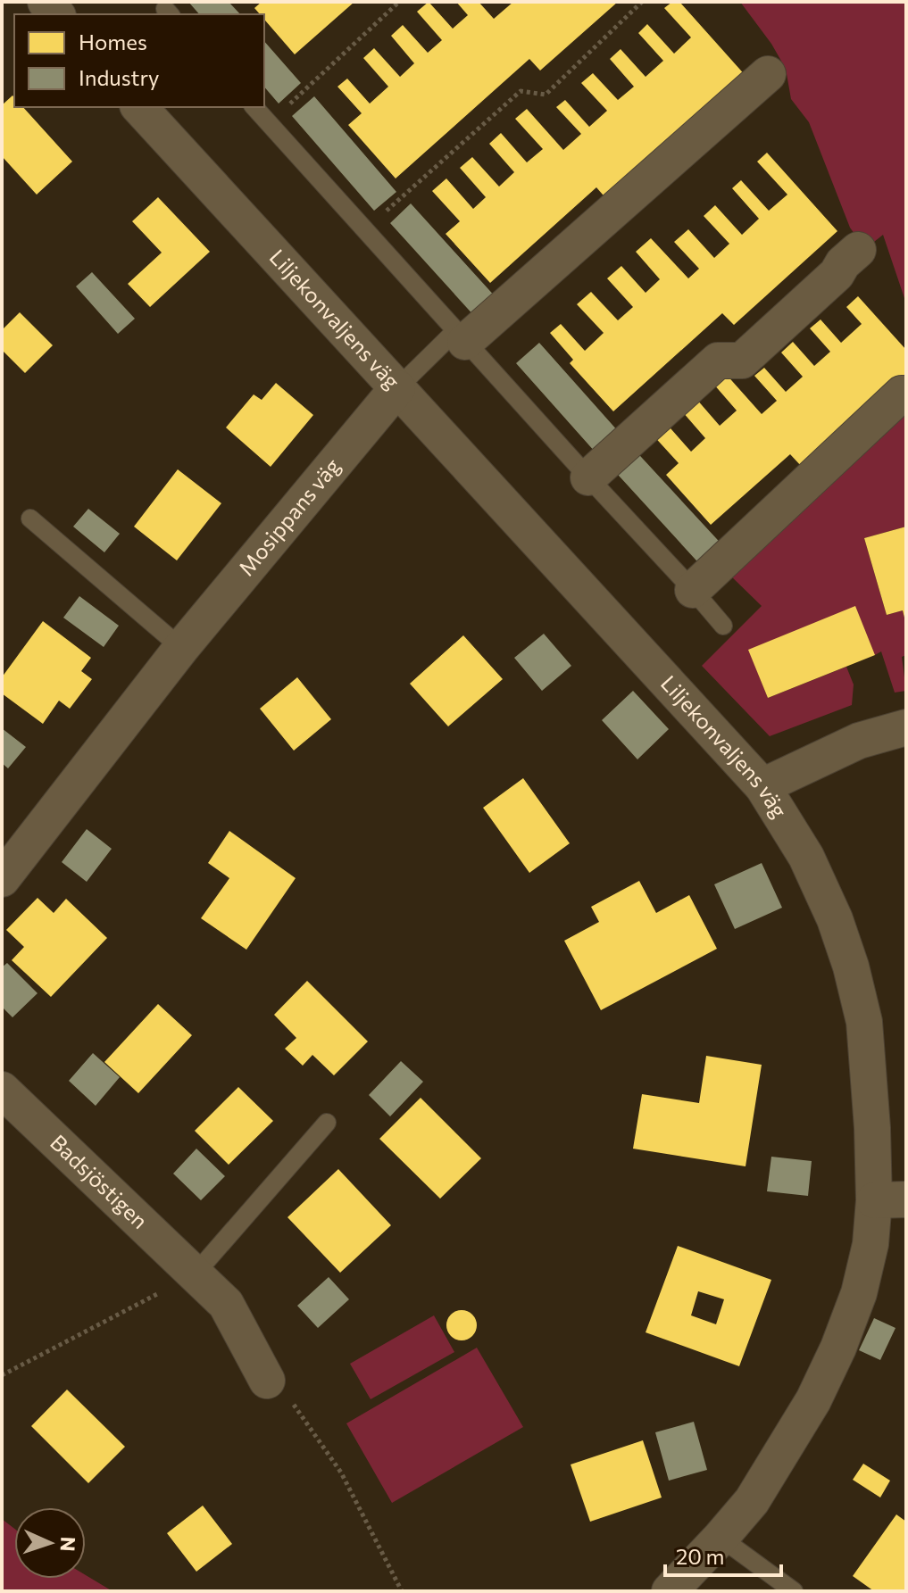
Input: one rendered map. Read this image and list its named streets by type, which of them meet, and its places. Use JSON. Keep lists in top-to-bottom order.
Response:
{
  "streets": {
    "street": ["Liljekonvaljens väg", "Mosippans väg", "Badsjöstigen"]
  },
  "crossings": [
    ["Liljekonvaljens väg", "Mosippans väg"]
  ],
  "legend": ["Homes", "Industry"],
  "scale_bar": "20 m",
  "north": "right"
}
